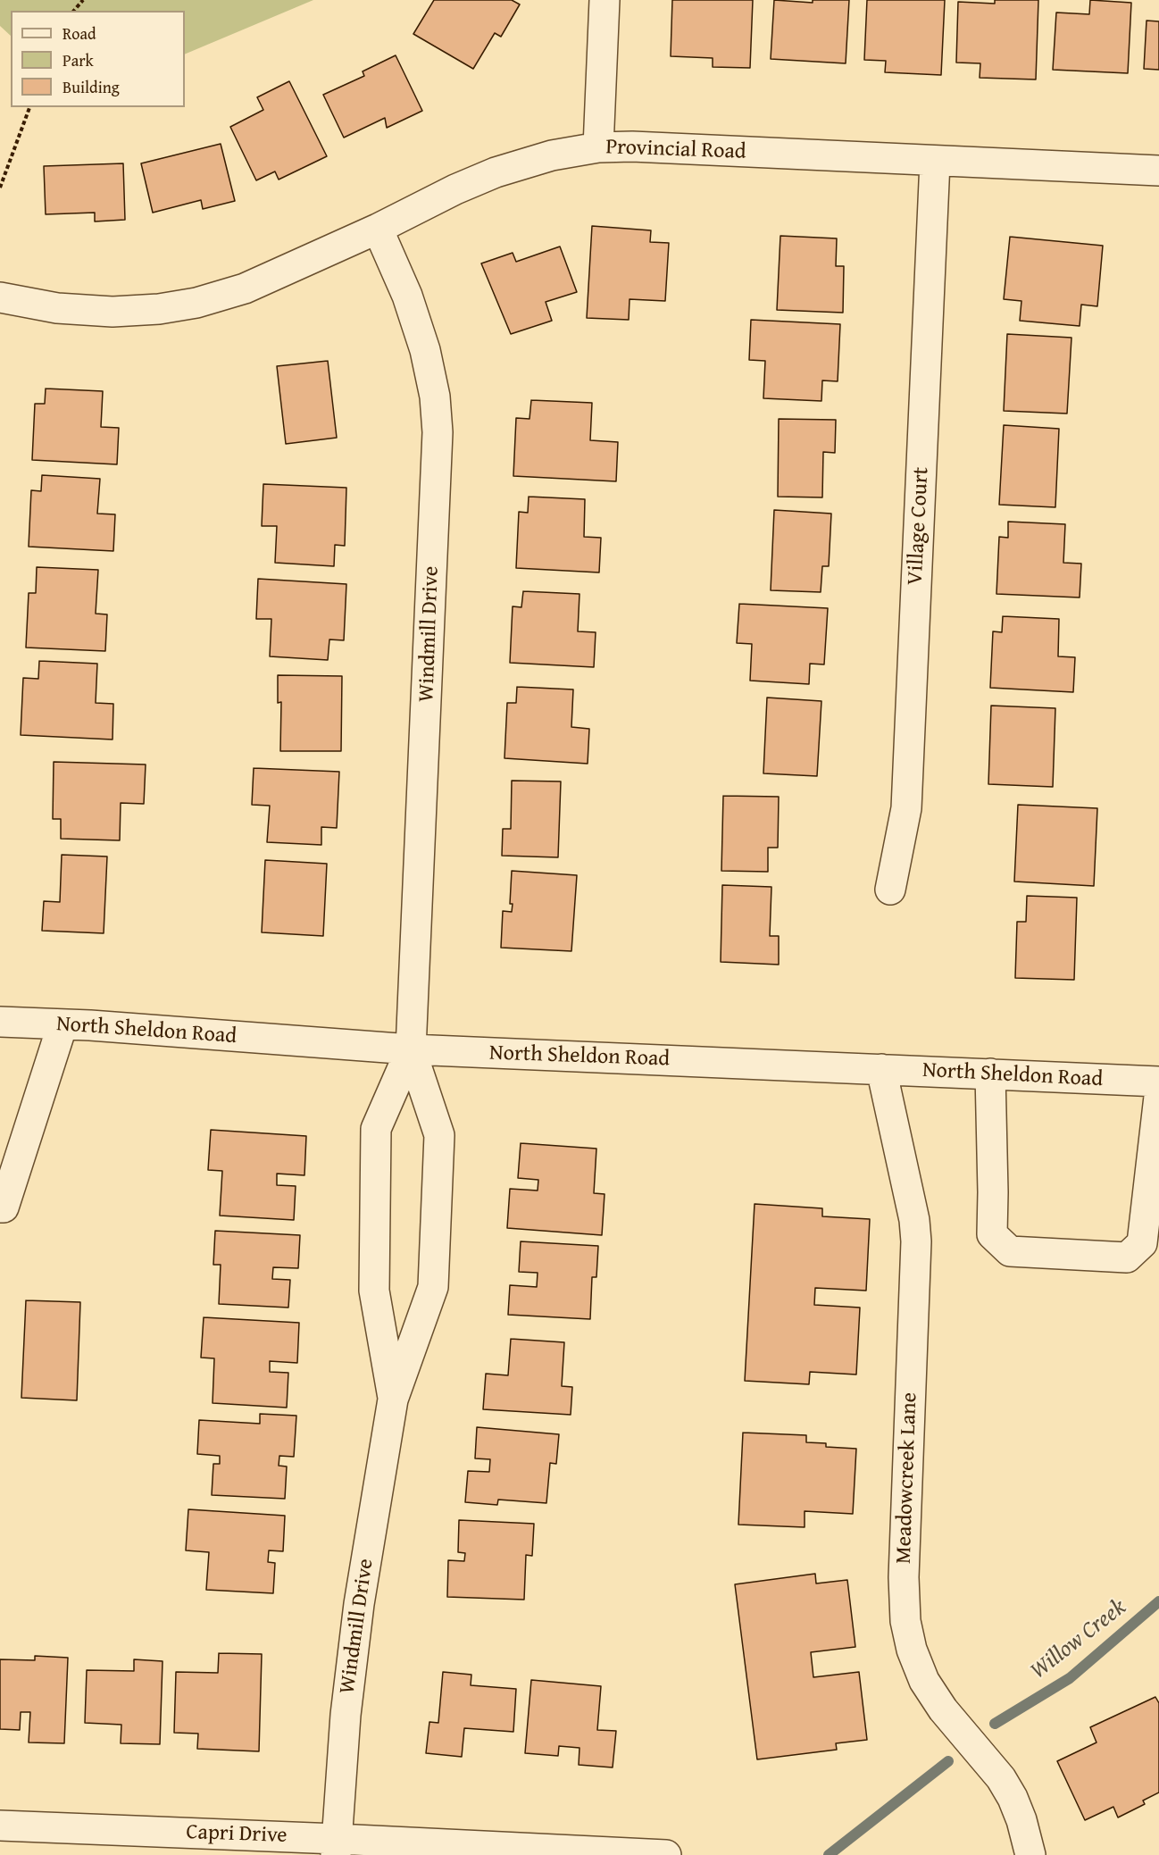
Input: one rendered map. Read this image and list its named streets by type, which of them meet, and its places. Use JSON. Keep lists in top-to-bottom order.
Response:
{
  "streets": {
    "street": [
      "Provincial Road",
      "Village Court",
      "Windmill Drive",
      "North Sheldon Road",
      "Meadowcreek Lane",
      "Capri Drive"
    ]
  },
  "crossings": [
    ["Provincial Road", "Village Court"],
    ["Provincial Road", "Windmill Drive"],
    ["Windmill Drive", "North Sheldon Road"],
    ["Windmill Drive", "Capri Drive"],
    ["North Sheldon Road", "Meadowcreek Lane"]
  ],
  "water": ["Willow Creek"],
  "legend": ["Road", "Park", "Building"]
}
